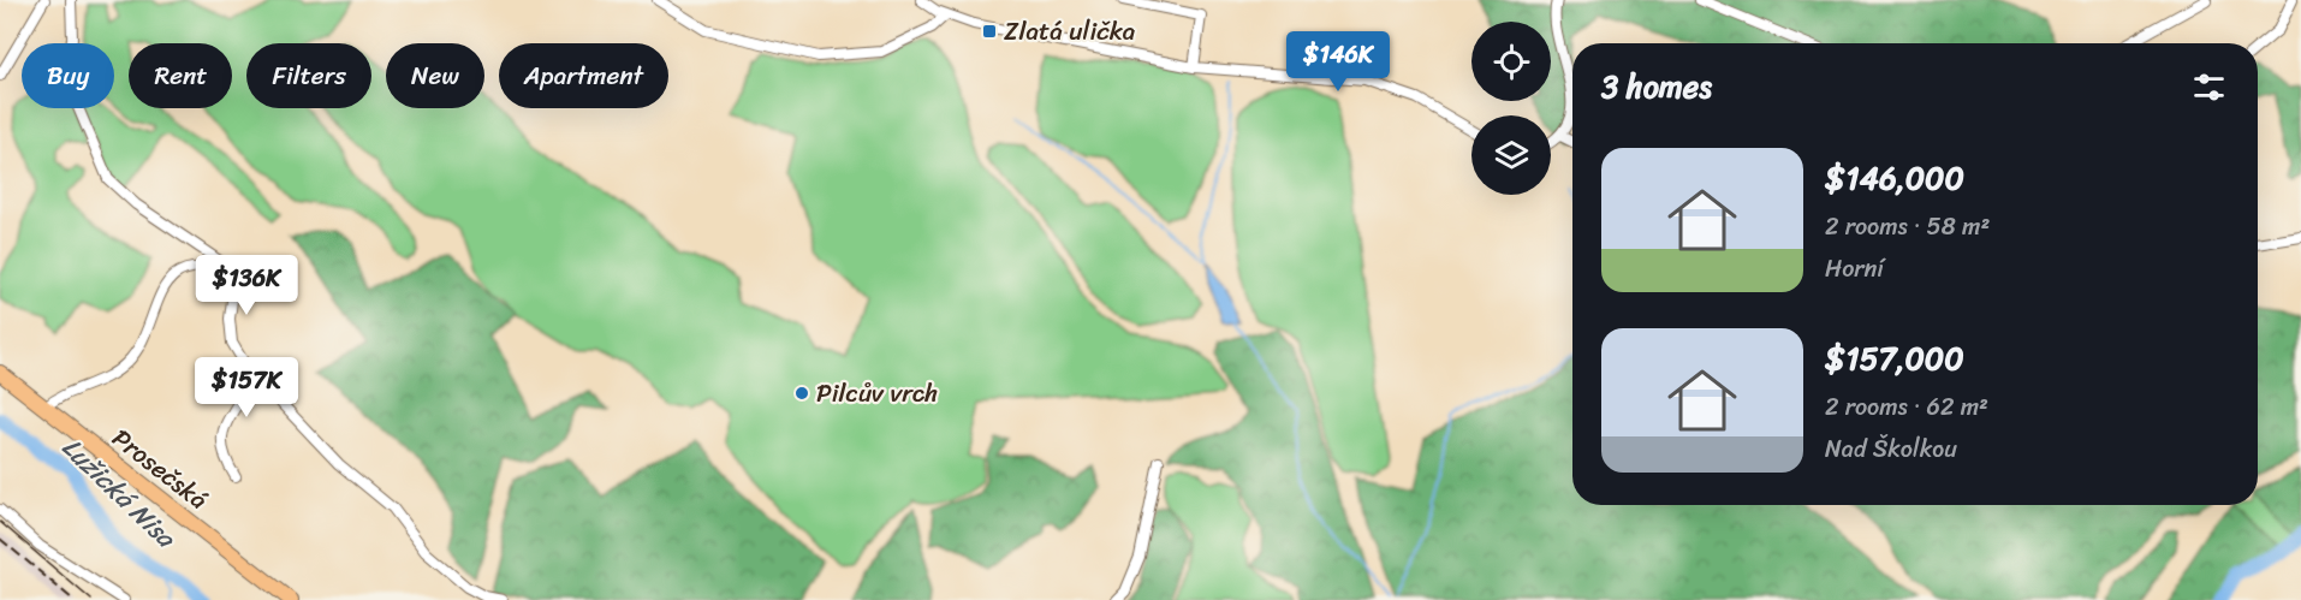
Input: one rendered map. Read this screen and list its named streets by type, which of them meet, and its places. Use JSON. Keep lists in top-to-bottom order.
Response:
{
  "streets": {
    "main road": ["Prosečská"]
  },
  "water": ["Lužická Nisa"],
  "places": {
    "transit": ["Zlatá ulička"],
    "other": ["Pilcův vrch"]
  },
  "page": {
    "price": ["$146K", "$136K", "$157K"],
    "chip": [
      "Buy",
      "Rent",
      "Filters",
      "New",
      "Apartment"
    ],
    "heading": "3 homes",
    "list": [
      {
        "name": "$146,000",
        "note": "2 rooms · 58 m² · Horní"
      },
      {
        "name": "$157,000",
        "note": "2 rooms · 62 m² · Nad Školkou"
      }
    ]
  }
}
